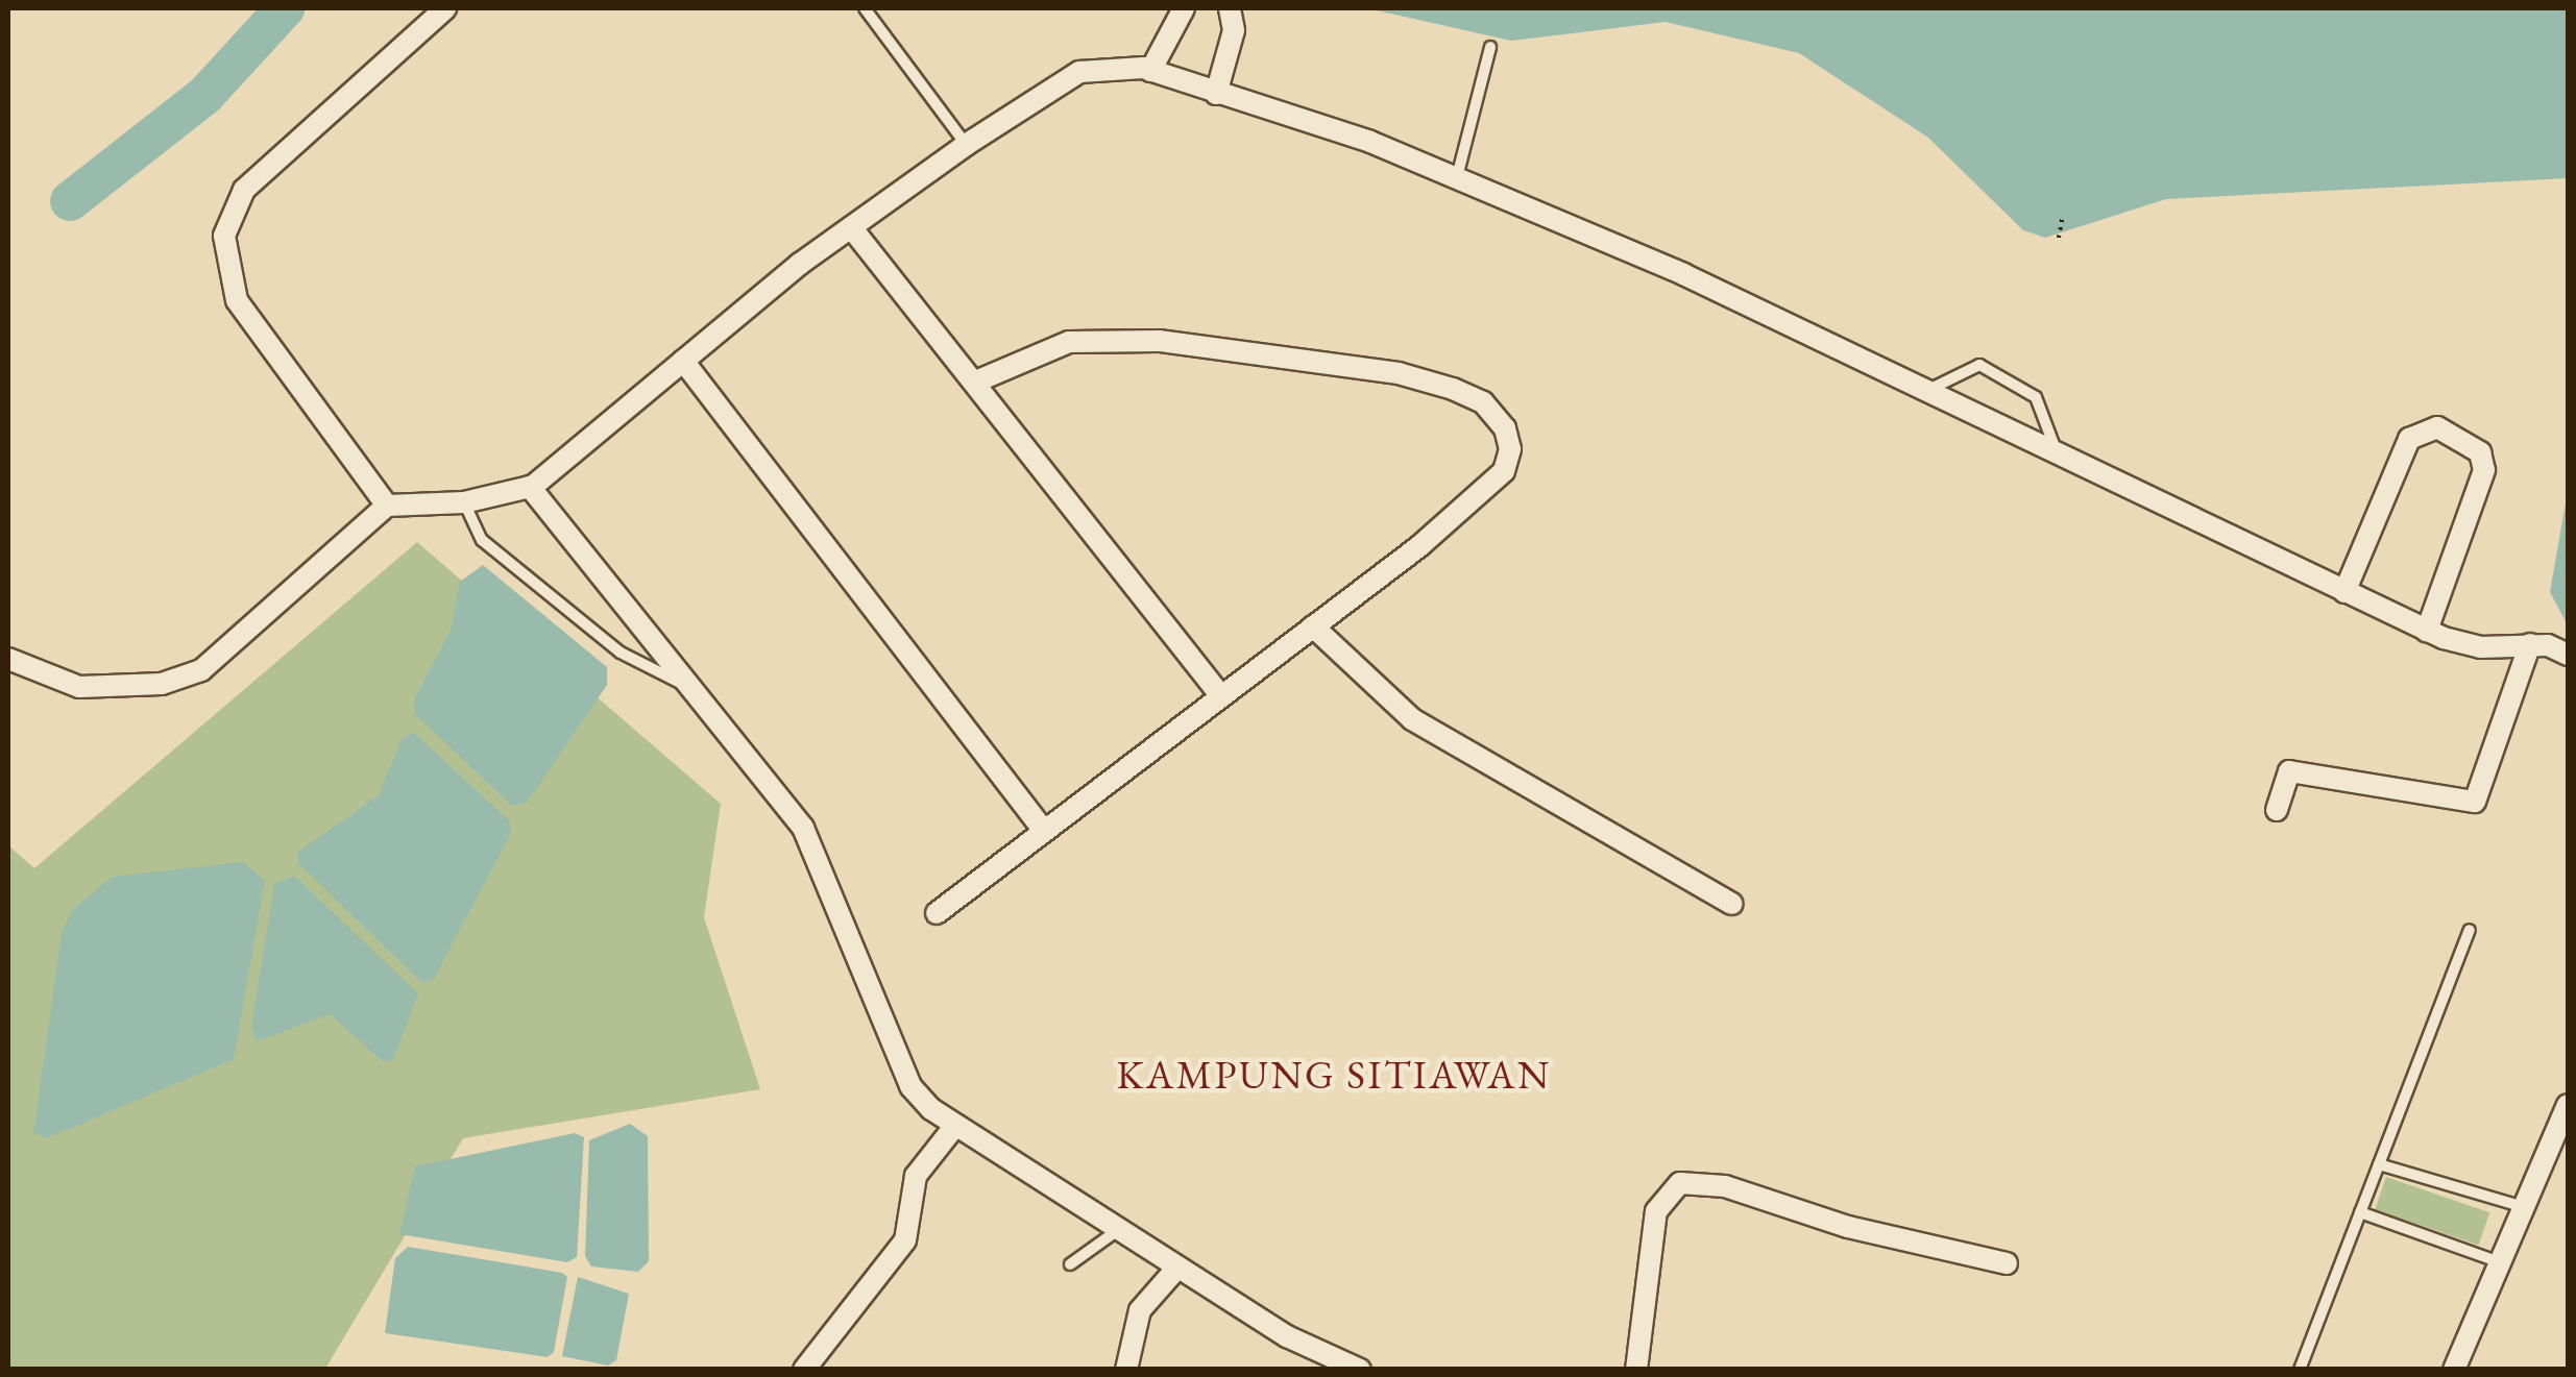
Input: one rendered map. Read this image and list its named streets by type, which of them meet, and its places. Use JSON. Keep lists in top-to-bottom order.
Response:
{
  "districts": ["KAMPUNG SITIAWAN"]
}
